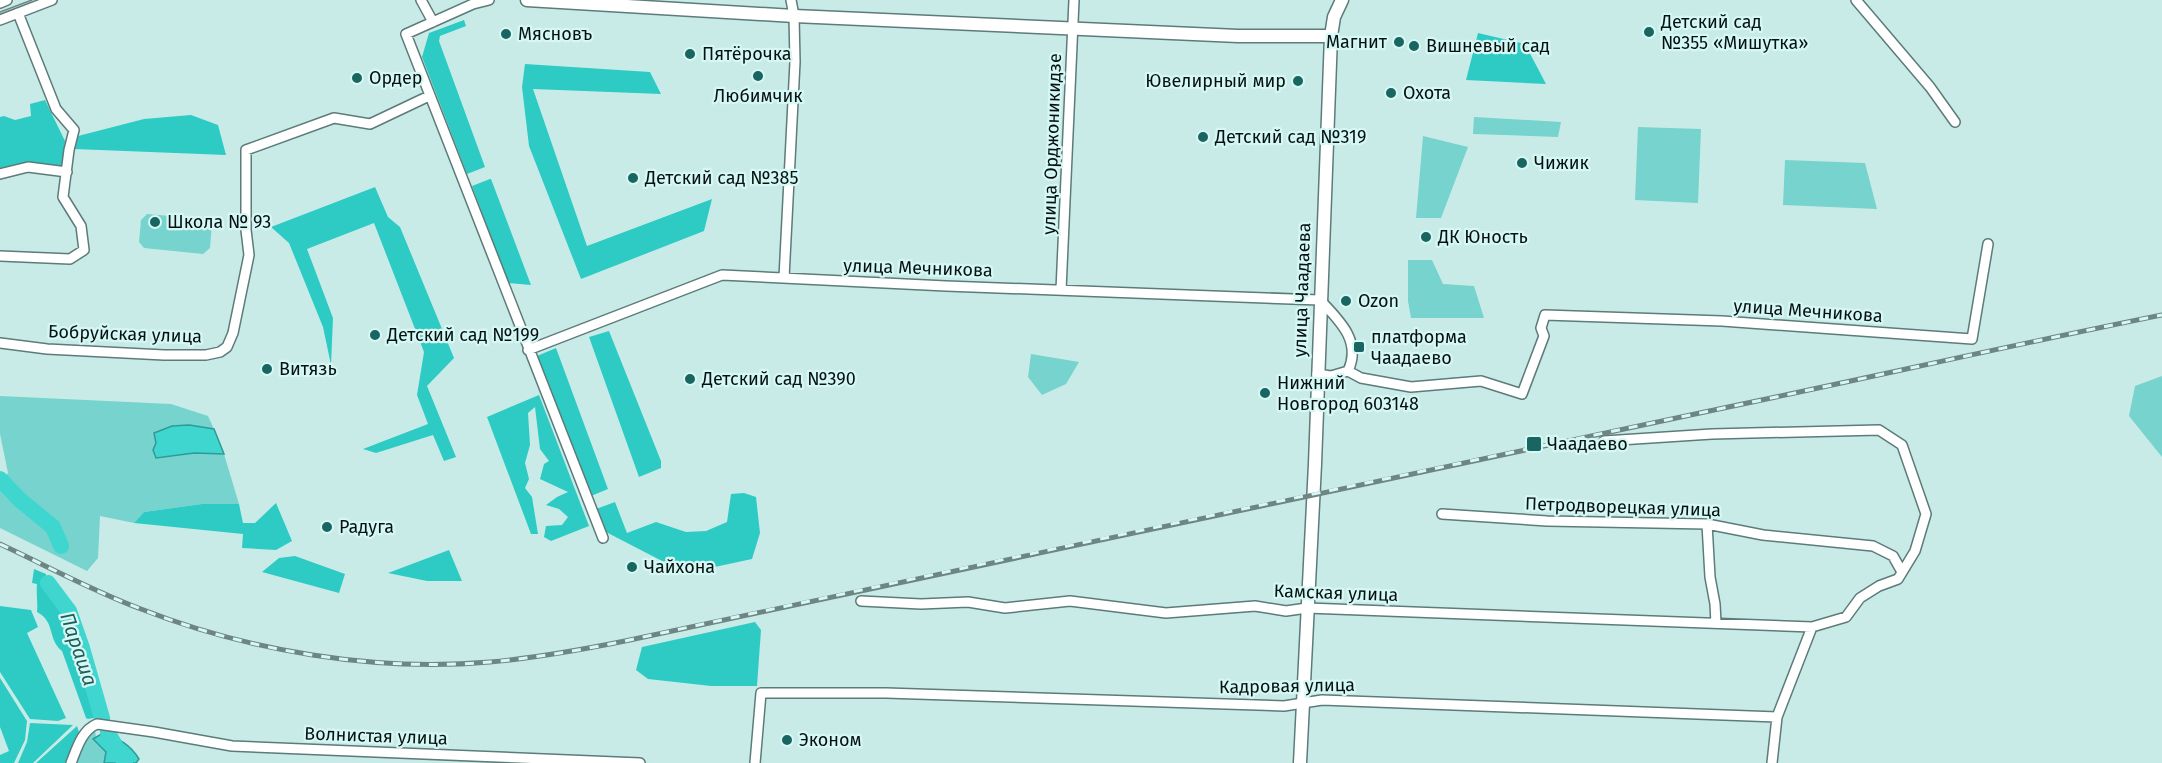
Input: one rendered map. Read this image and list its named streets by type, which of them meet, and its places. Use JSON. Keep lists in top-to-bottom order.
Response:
{
  "streets": {
    "street": [
      "улица Орджоникидзе",
      "улица Мечникова",
      "улица Чаадаева",
      "Бобруйская улица",
      "Петродворецкая улица",
      "Камская улица",
      "Кадровая улица",
      "Волнистая улица"
    ]
  },
  "crossings": [
    ["улица Орджоникидзе", "улица Мечникова"],
    ["улица Мечникова", "улица Чаадаева"],
    ["улица Чаадаева", "Камская улица"],
    ["улица Чаадаева", "Кадровая улица"],
    ["Петродворецкая улица", "Камская улица"]
  ],
  "water": ["Параша"],
  "places": {
    "other": [
      "Детский сад №355 «Мишутка»",
      "Мясновъ",
      "Магнит",
      "Вишневый сад",
      "Пятёрочка",
      "Любимчик",
      "Ордер",
      "Ювелирный мир",
      "Охота",
      "Детский сад №319",
      "Чижик",
      "Детский сад №385",
      "Школа № 93",
      "ДК Юность",
      "Ozon",
      "Детский сад №199",
      "Витязь",
      "Детский сад №390",
      "Нижний Новгород 603148",
      "Радуга",
      "Чайхона",
      "Эконом"
    ],
    "transit": ["платформа Чаадаево", "Чаадаево"]
  }
}
